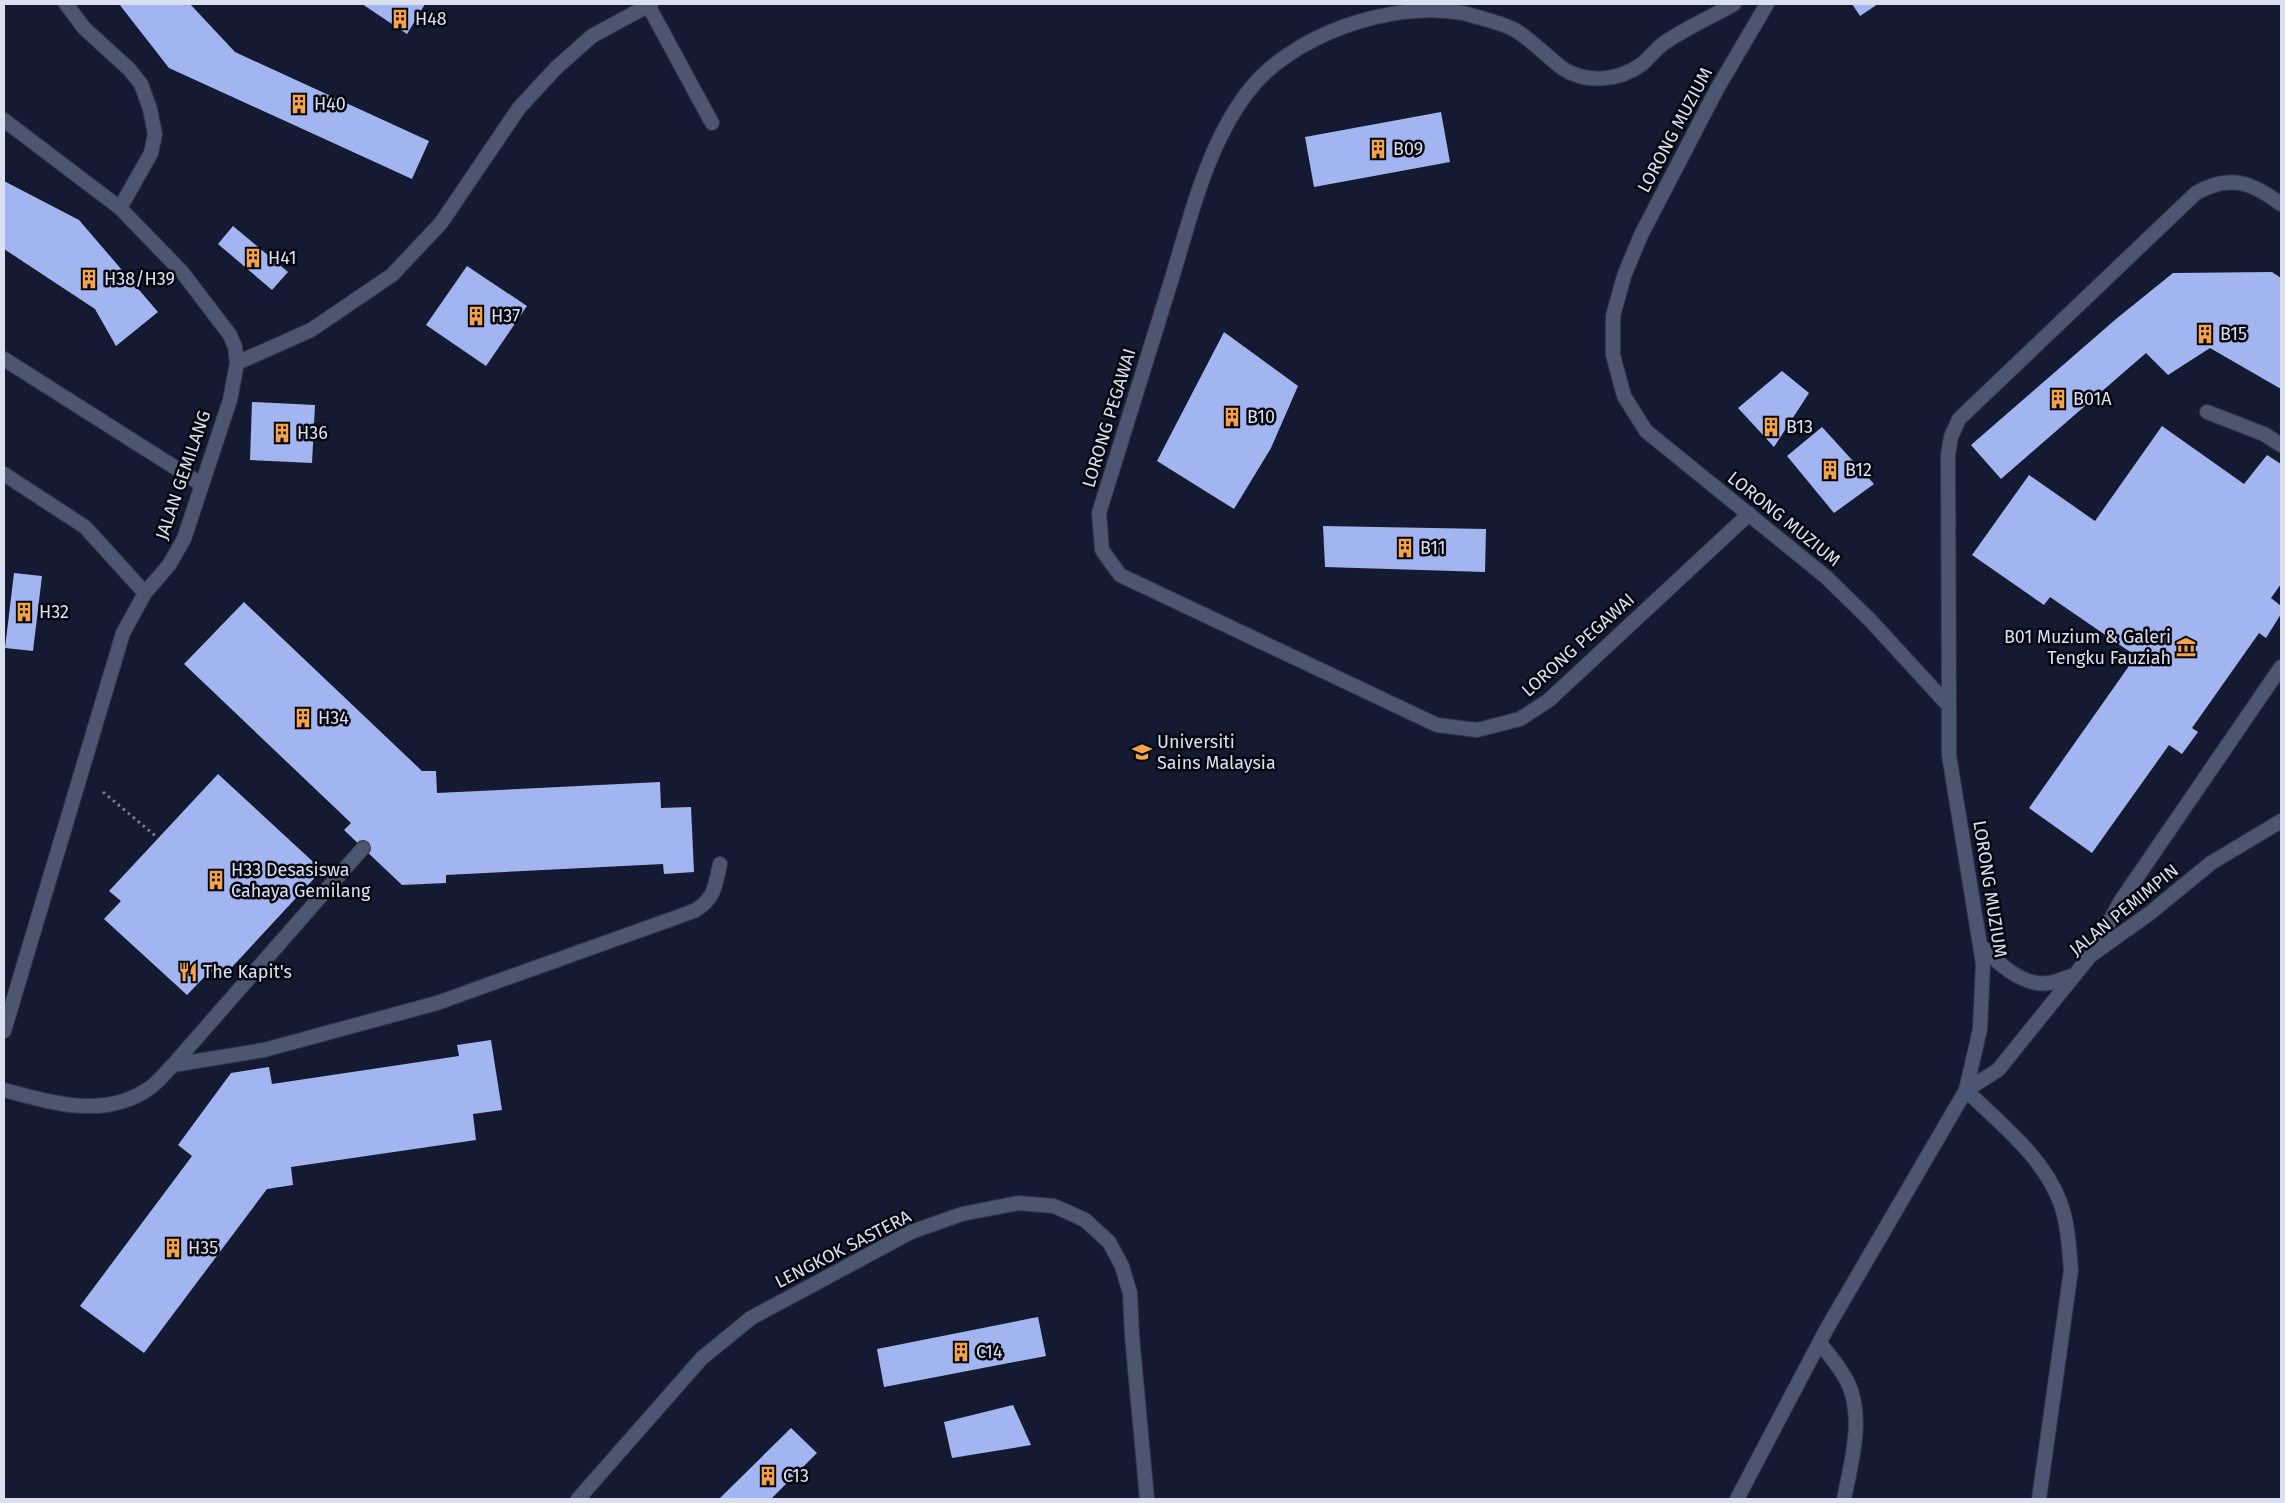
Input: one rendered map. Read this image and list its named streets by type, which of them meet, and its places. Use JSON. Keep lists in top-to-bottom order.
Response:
{
  "streets": {
    "street": [
      "LORONG MUZIUM",
      "LORONG PEGAWAI",
      "JALAN GEMILANG",
      "JALAN PEMIMPIN",
      "LENGKOK SASTERA"
    ]
  },
  "crossings": [
    ["LORONG MUZIUM", "LORONG PEGAWAI"],
    ["LORONG MUZIUM", "JALAN PEMIMPIN"]
  ],
  "places": {
    "building": [
      "H48",
      "H40",
      "B09",
      "H41",
      "H38/H39",
      "H37",
      "B15",
      "B01A",
      "B10",
      "B13",
      "H36",
      "B12",
      "B11",
      "H32",
      "H34",
      "H33 Desasiswa Cahaya Gemilang",
      "H35",
      "C14",
      "C13"
    ],
    "museum": ["B01 Muzium & Galeri Tengku Fauziah"],
    "school or university": ["Universiti Sains Malaysia"],
    "restaurant": ["The Kapit's"]
  }
}
